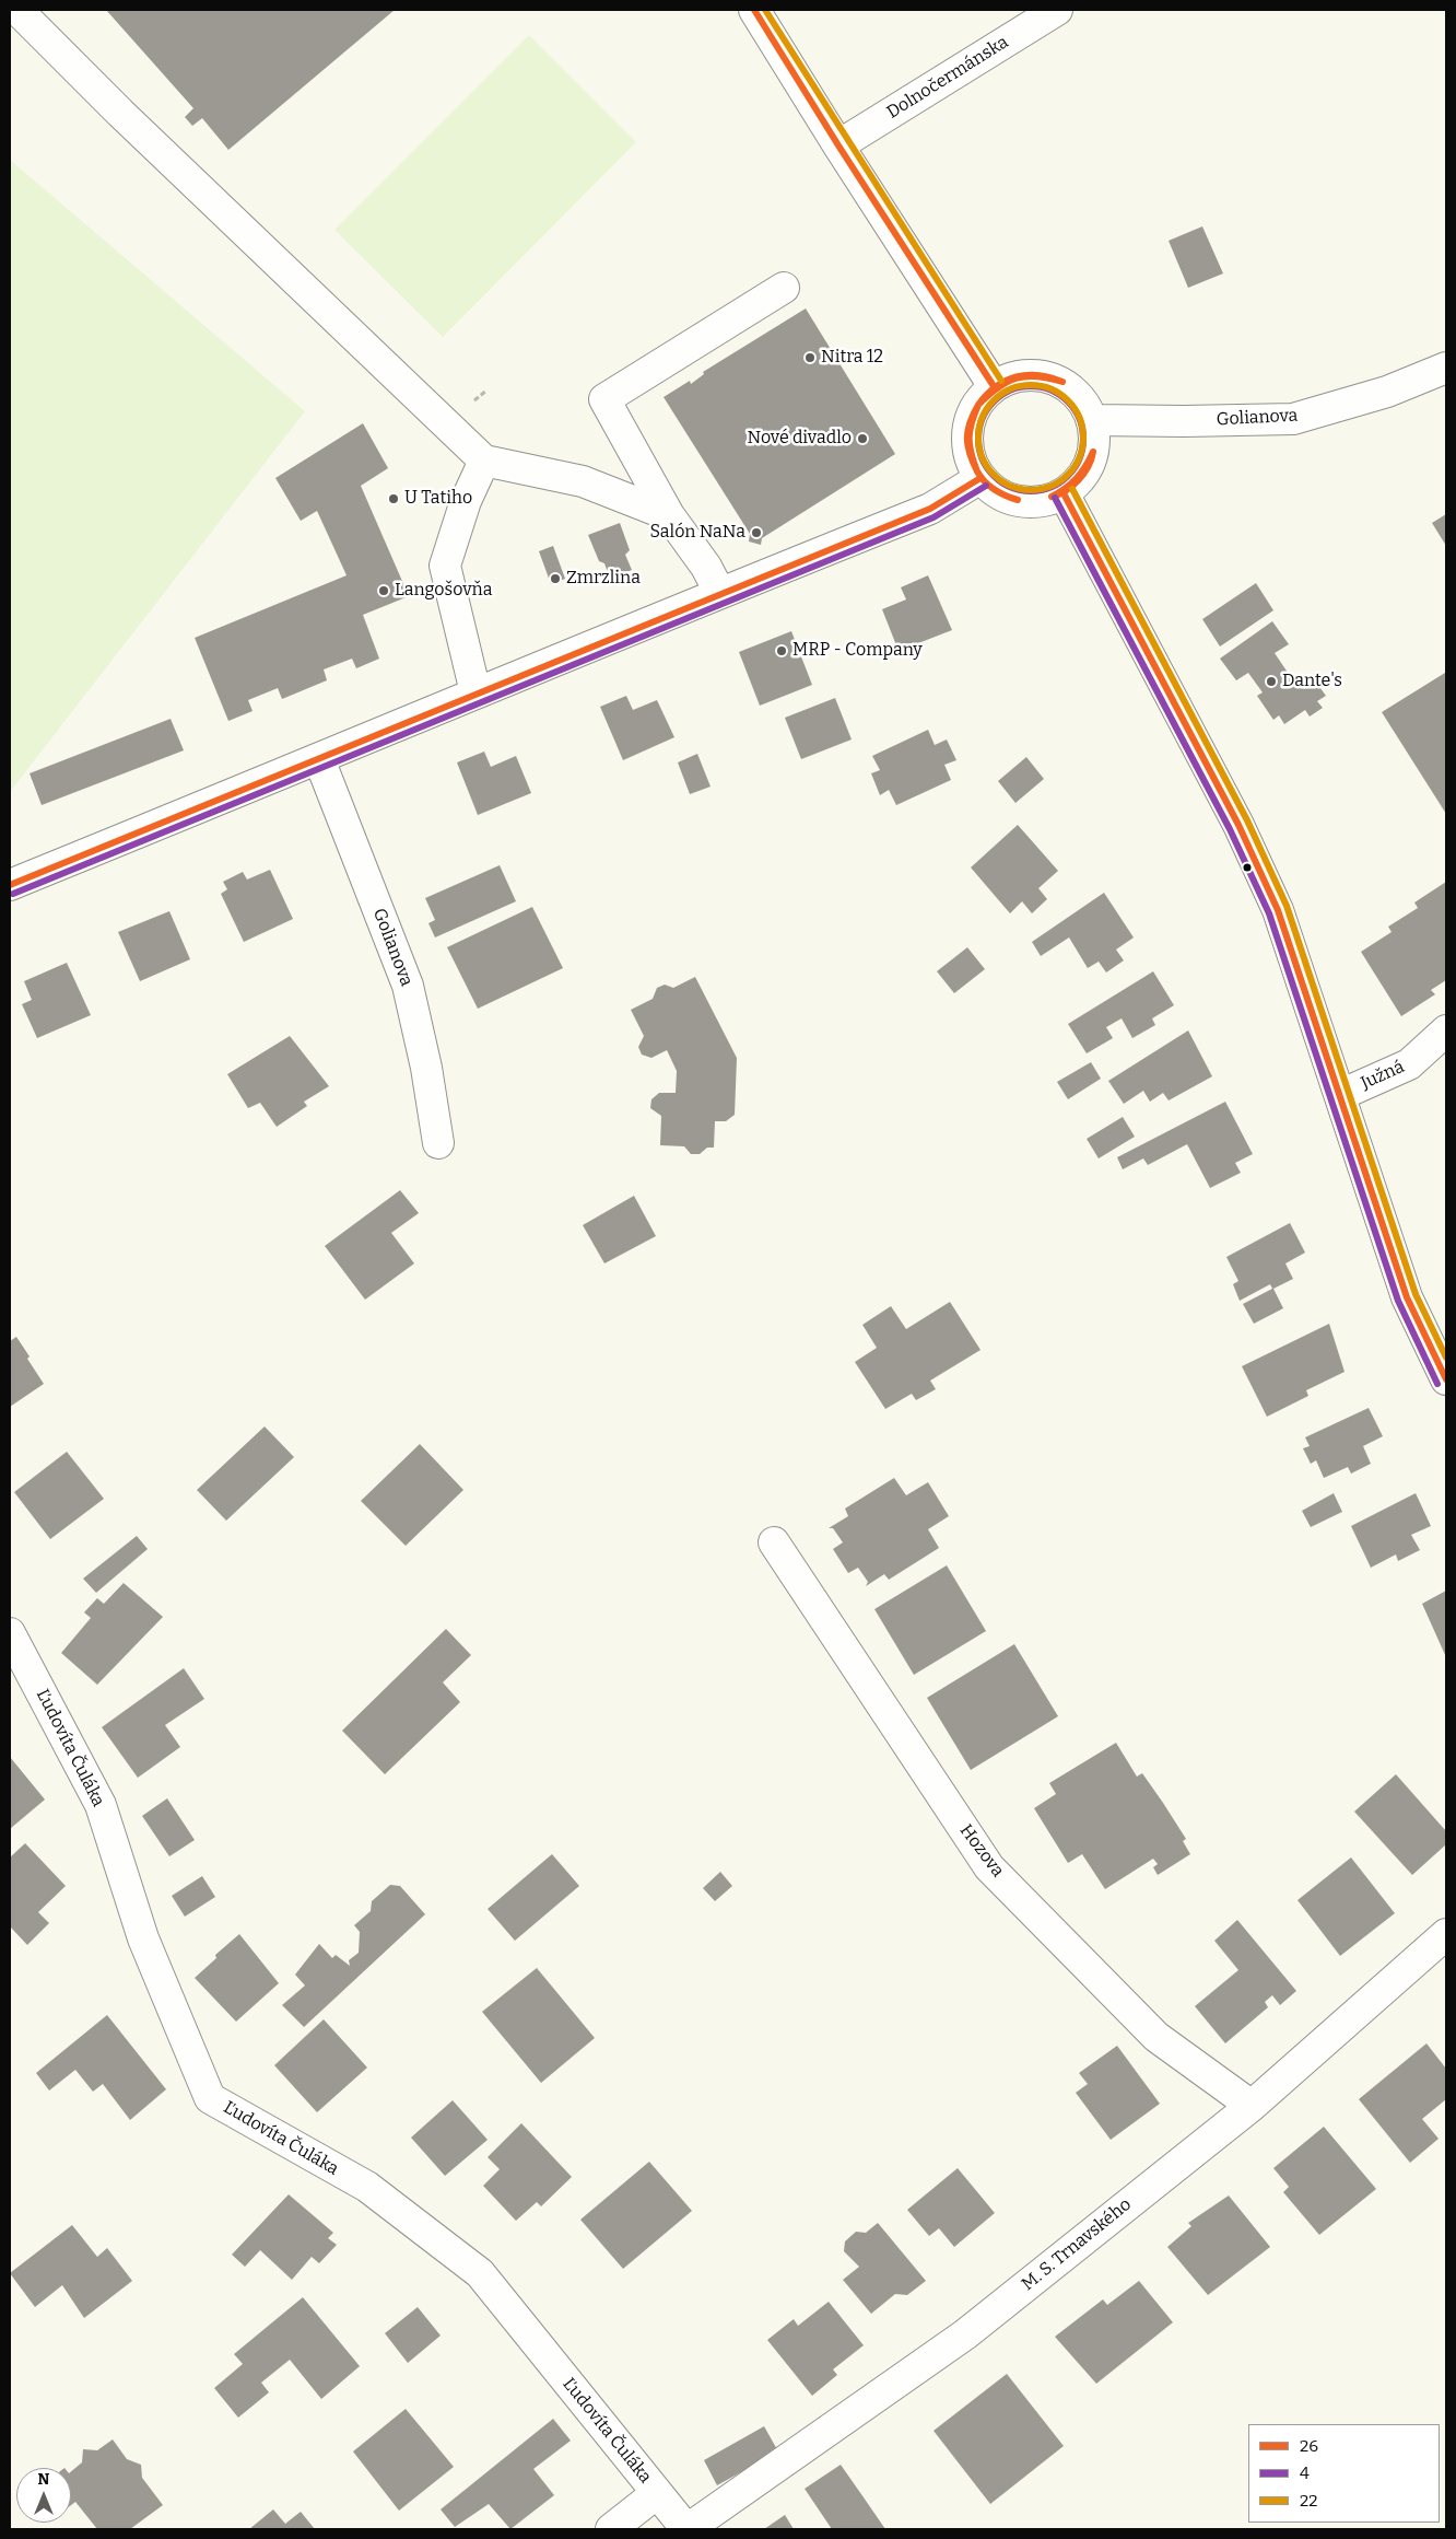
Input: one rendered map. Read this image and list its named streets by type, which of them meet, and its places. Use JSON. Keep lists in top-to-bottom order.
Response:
{
  "streets": {
    "street": [
      "Dolnočermánska",
      "Golianova",
      "Južná",
      "Ľudovíta Čuláka",
      "Hozova",
      "M. S. Trnavského"
    ]
  },
  "crossings": [
    ["Ľudovíta Čuláka", "M. S. Trnavského"],
    ["Hozova", "M. S. Trnavského"]
  ],
  "places": [
    "Nitra 12",
    "Nové divadlo",
    "U Tatiho",
    "Salón NaNa",
    "Zmrzlina",
    "Langošovňa",
    "MRP - Company",
    "Dante's"
  ],
  "lines": ["transit line 26", "transit line 22", "transit line 4"],
  "legend": ["26", "4", "22"],
  "north": "top"
}
